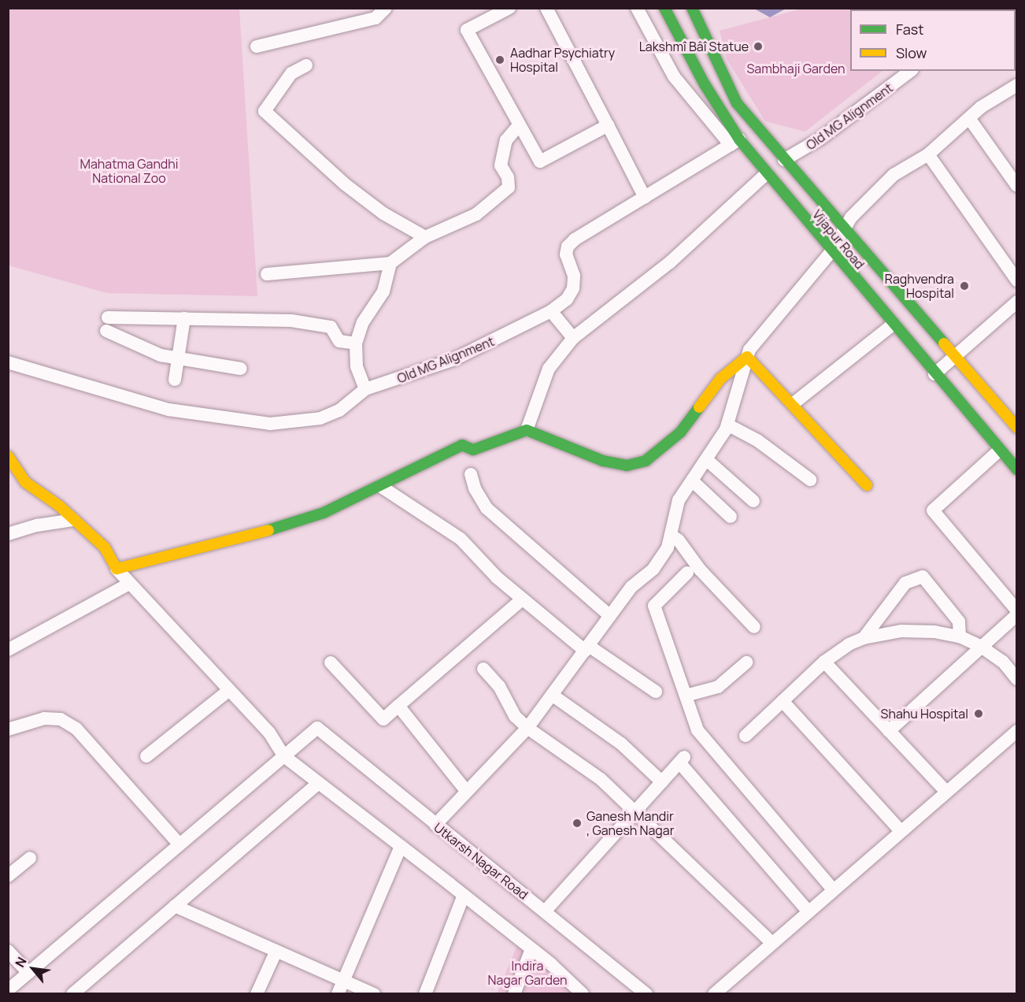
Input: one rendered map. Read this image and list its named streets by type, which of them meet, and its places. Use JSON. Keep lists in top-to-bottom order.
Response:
{
  "streets": {
    "main road": ["Vijapur Road"],
    "street": ["Old MG Alignment", "Utkarsh Nagar Road"]
  },
  "crossings": [
    ["Old MG Alignment", "Vijapur Road"]
  ],
  "parks": ["Sambhaji Garden", "Mahatma Gandhi National Zoo", "Indira Nagar Garden"],
  "places": [
    "Lakshmî Bâî Statue",
    "Aadhar Psychiatry Hospital",
    "Raghvendra Hospital",
    "Shahu Hospital",
    "Ganesh Mandir , Ganesh Nagar"
  ],
  "legend": ["Fast", "Slow"],
  "north": "top left"
}
